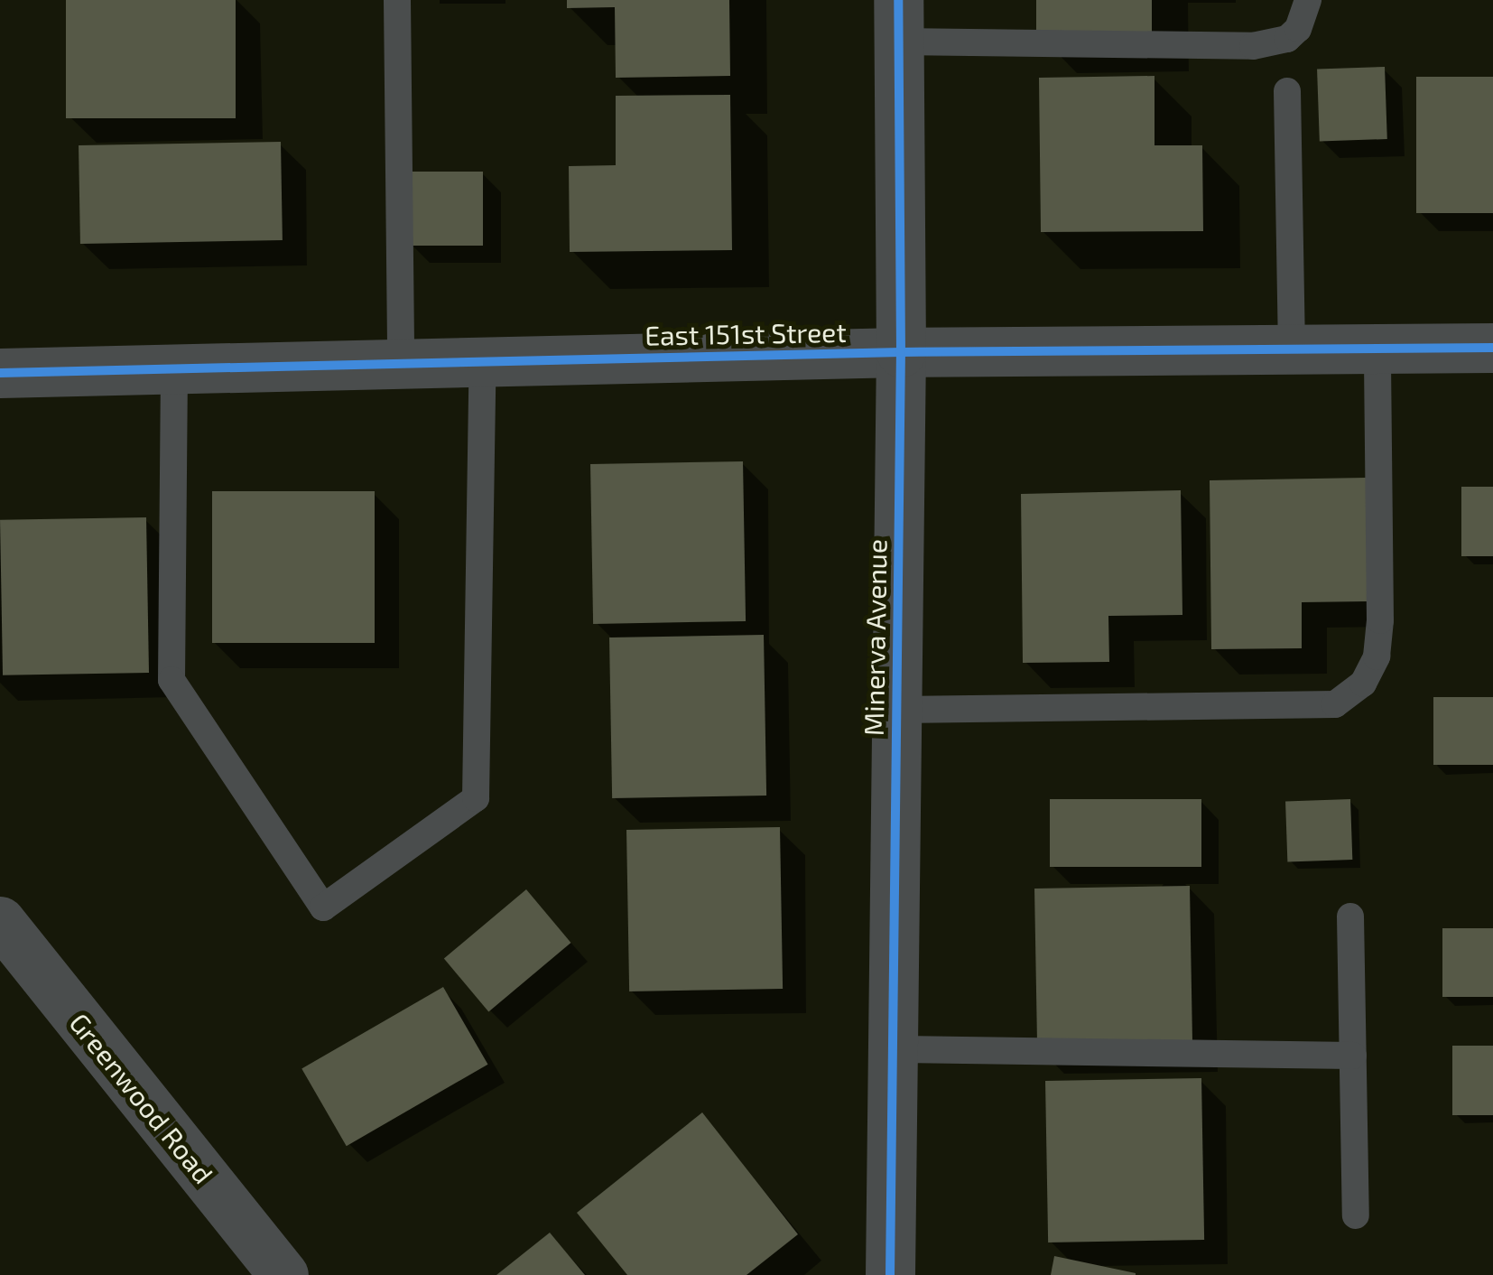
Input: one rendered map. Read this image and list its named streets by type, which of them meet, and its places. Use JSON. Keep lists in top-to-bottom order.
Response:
{
  "streets": {
    "street": ["East 151st Street", "Minerva Avenue", "Greenwood Road"]
  },
  "crossings": [
    ["East 151st Street", "Minerva Avenue"]
  ]
}
